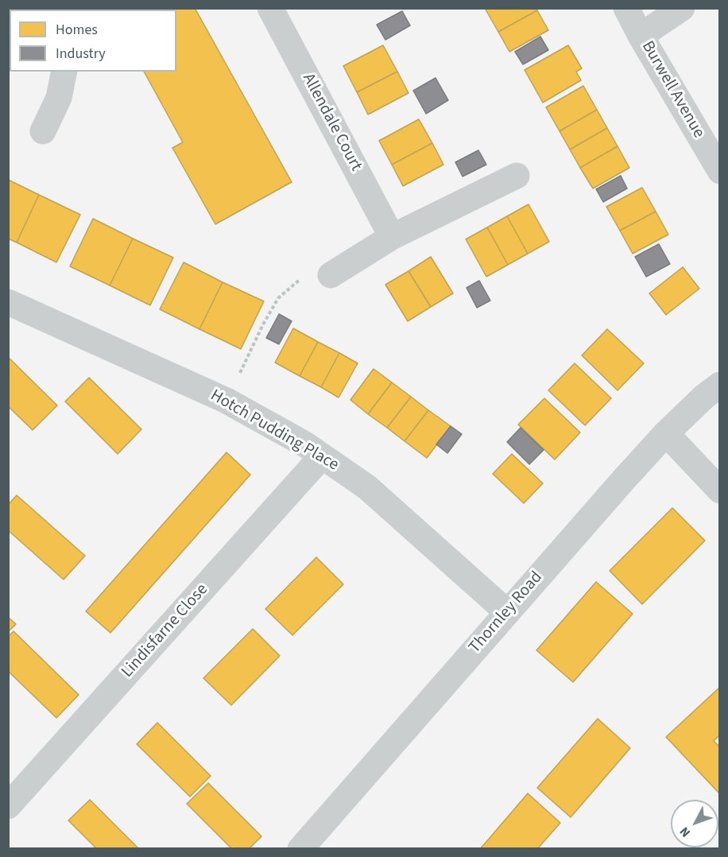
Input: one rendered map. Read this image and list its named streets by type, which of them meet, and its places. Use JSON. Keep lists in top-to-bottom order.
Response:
{
  "streets": {
    "street": [
      "Burwell Avenue",
      "Allendale Court",
      "Hotch Pudding Place",
      "Thornley Road",
      "Lindisfarne Close"
    ]
  },
  "crossings": [
    ["Hotch Pudding Place", "Thornley Road"],
    ["Hotch Pudding Place", "Lindisfarne Close"]
  ],
  "legend": ["Homes", "Industry"],
  "north": "bottom left"
}
